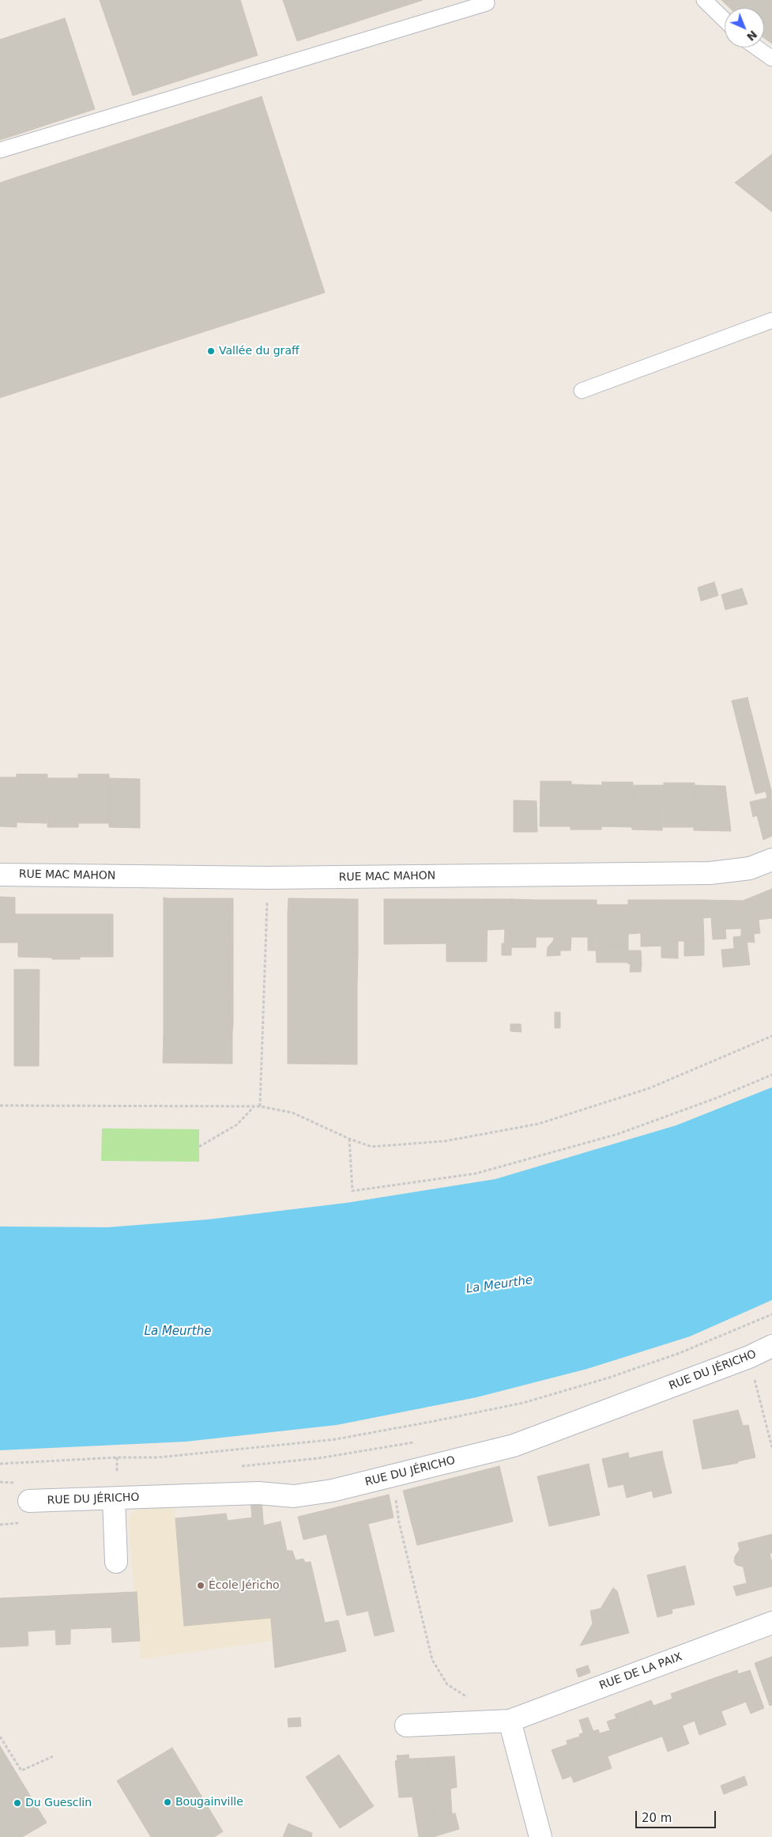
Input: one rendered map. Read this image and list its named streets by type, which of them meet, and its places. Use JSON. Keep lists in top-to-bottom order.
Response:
{
  "streets": {
    "street": ["RUE MAC MAHON", "RUE DU JÉRICHO", "RUE DE LA PAIX"]
  },
  "water": ["La Meurthe"],
  "places": [
    "Vallée du graff",
    "École Jéricho",
    "Bougainville",
    "Du Guesclin"
  ],
  "scale_bar": "20 m",
  "north": "bottom right"
}
